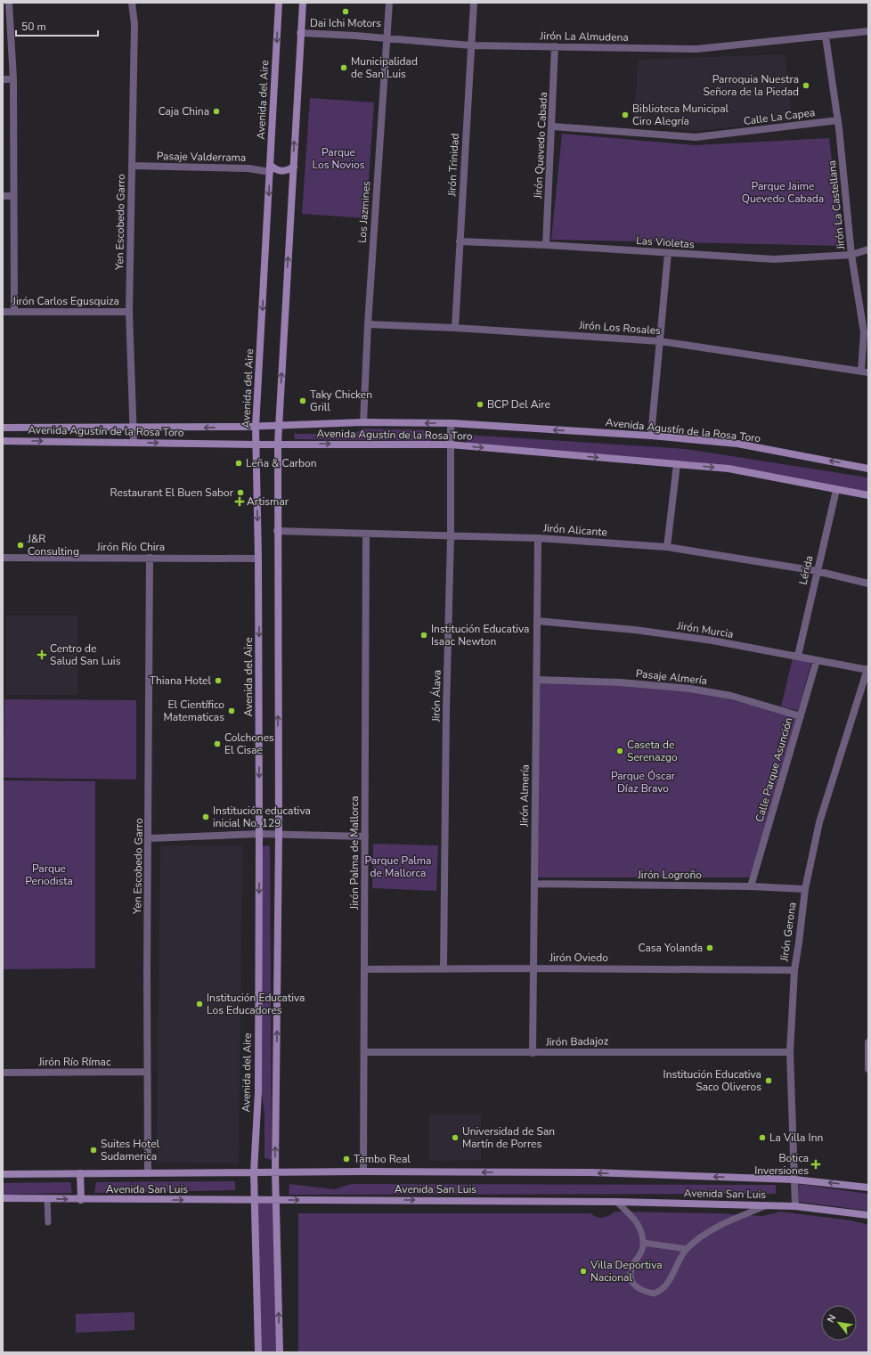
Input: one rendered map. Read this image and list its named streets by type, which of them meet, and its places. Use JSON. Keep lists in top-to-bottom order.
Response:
{
  "streets": {
    "main road": ["Avenida del Aire", "Avenida Agustín de la Rosa Toro", "Avenida San Luis"],
    "street": [
      "Jirón La Almudena",
      "Calle La Capea",
      "Jirón Quevedo Cabada",
      "Pasaje Valderrama",
      "Jirón Trinidad",
      "Jirón La Castellana",
      "Los Jazmines",
      "Yen Escobedo Garro",
      "Las Violetas",
      "Jirón Carlos Egusquiza",
      "Jirón Los Rosales",
      "Jirón Alicante",
      "Jirón Río Chira",
      "Lérida",
      "Jirón Murcia",
      "Pasaje Almería",
      "Jirón Álava",
      "Calle Parque Asunción",
      "Jirón Almería",
      "Jirón Palma de Mallorca",
      "Jirón Logroño",
      "Jirón Gerona",
      "Jirón Oviedo",
      "Jirón Badajoz",
      "Jirón Río Rímac"
    ]
  },
  "crossings": [
    ["Jirón La Almudena", "Jirón Quevedo Cabada"],
    ["Jirón La Almudena", "Jirón Trinidad"],
    ["Jirón La Almudena", "Jirón La Castellana"],
    ["Jirón La Almudena", "Los Jazmines"],
    ["Avenida del Aire", "Pasaje Valderrama"],
    ["Avenida del Aire", "Avenida Agustín de la Rosa Toro"],
    ["Avenida del Aire", "Jirón Río Chira"],
    ["Avenida del Aire", "Avenida San Luis"],
    ["Calle La Capea", "Jirón Quevedo Cabada"],
    ["Calle La Capea", "Jirón La Castellana"],
    ["Jirón Quevedo Cabada", "Las Violetas"],
    ["Pasaje Valderrama", "Yen Escobedo Garro"],
    ["Jirón Trinidad", "Las Violetas"],
    ["Jirón Trinidad", "Jirón Los Rosales"],
    ["Jirón La Castellana", "Las Violetas"],
    ["Jirón La Castellana", "Jirón Los Rosales"],
    ["Los Jazmines", "Jirón Los Rosales"],
    ["Los Jazmines", "Avenida Agustín de la Rosa Toro"],
    ["Yen Escobedo Garro", "Jirón Carlos Egusquiza"],
    ["Yen Escobedo Garro", "Avenida Agustín de la Rosa Toro"],
    ["Yen Escobedo Garro", "Jirón Río Chira"],
    ["Yen Escobedo Garro", "Jirón Río Rímac"],
    ["Yen Escobedo Garro", "Avenida San Luis"],
    ["Avenida Agustín de la Rosa Toro", "Lérida"],
    ["Avenida Agustín de la Rosa Toro", "Jirón Álava"],
    ["Jirón Alicante", "Lérida"],
    ["Jirón Alicante", "Jirón Álava"],
    ["Jirón Alicante", "Jirón Almería"],
    ["Jirón Alicante", "Jirón Palma de Mallorca"],
    ["Lérida", "Jirón Murcia"],
    ["Jirón Murcia", "Calle Parque Asunción"],
    ["Jirón Murcia", "Jirón Almería"],
    ["Jirón Murcia", "Jirón Gerona"],
    ["Pasaje Almería", "Calle Parque Asunción"],
    ["Pasaje Almería", "Jirón Almería"],
    ["Jirón Álava", "Jirón Oviedo"],
    ["Calle Parque Asunción", "Jirón Logroño"],
    ["Jirón Almería", "Jirón Logroño"],
    ["Jirón Almería", "Jirón Oviedo"],
    ["Jirón Almería", "Jirón Badajoz"],
    ["Jirón Palma de Mallorca", "Jirón Oviedo"],
    ["Jirón Palma de Mallorca", "Jirón Badajoz"],
    ["Jirón Palma de Mallorca", "Avenida San Luis"],
    ["Jirón Logroño", "Jirón Gerona"],
    ["Jirón Gerona", "Jirón Oviedo"],
    ["Jirón Gerona", "Jirón Badajoz"],
    ["Jirón Gerona", "Avenida San Luis"]
  ],
  "parks": [
    "Parque Los Novios",
    "Parque Jaime Quevedo Cabada",
    "Parque Óscar Díaz Bravo",
    "Parque Palma de Mallorca",
    "Parque Periodista"
  ],
  "places": {
    "other": [
      "Dai Ichi Motors",
      "Municipalidad de San Luis",
      "Parroquia Nuestra Señora de la Piedad",
      "Caja China",
      "Biblioteca Municipal Ciro Alegría",
      "Taky Chicken Grill",
      "BCP Del Aire",
      "Leña & Carbon",
      "Restaurant El Buen Sabor",
      "J&R Consulting",
      "Institución Educativa Isaac Newton",
      "Thiana Hotel",
      "El Científico Matematicas",
      "Colchones El Cisae",
      "Caseta de Serenazgo",
      "Institución educativa inicial No. 129",
      "Casa Yolanda",
      "Institución Educativa Los Educadores",
      "Institución Educativa Saco Oliveros",
      "Universidad de San Martín de Porres",
      "La Villa Inn",
      "Suites Hotel Sudamerica",
      "Tambo Real",
      "Villa Deportiva Nacional"
    ],
    "health": ["Artismar", "Centro de Salud San Luis", "Botica Inversiones"]
  },
  "scale_bar": "50 m",
  "north": "top left"
}
